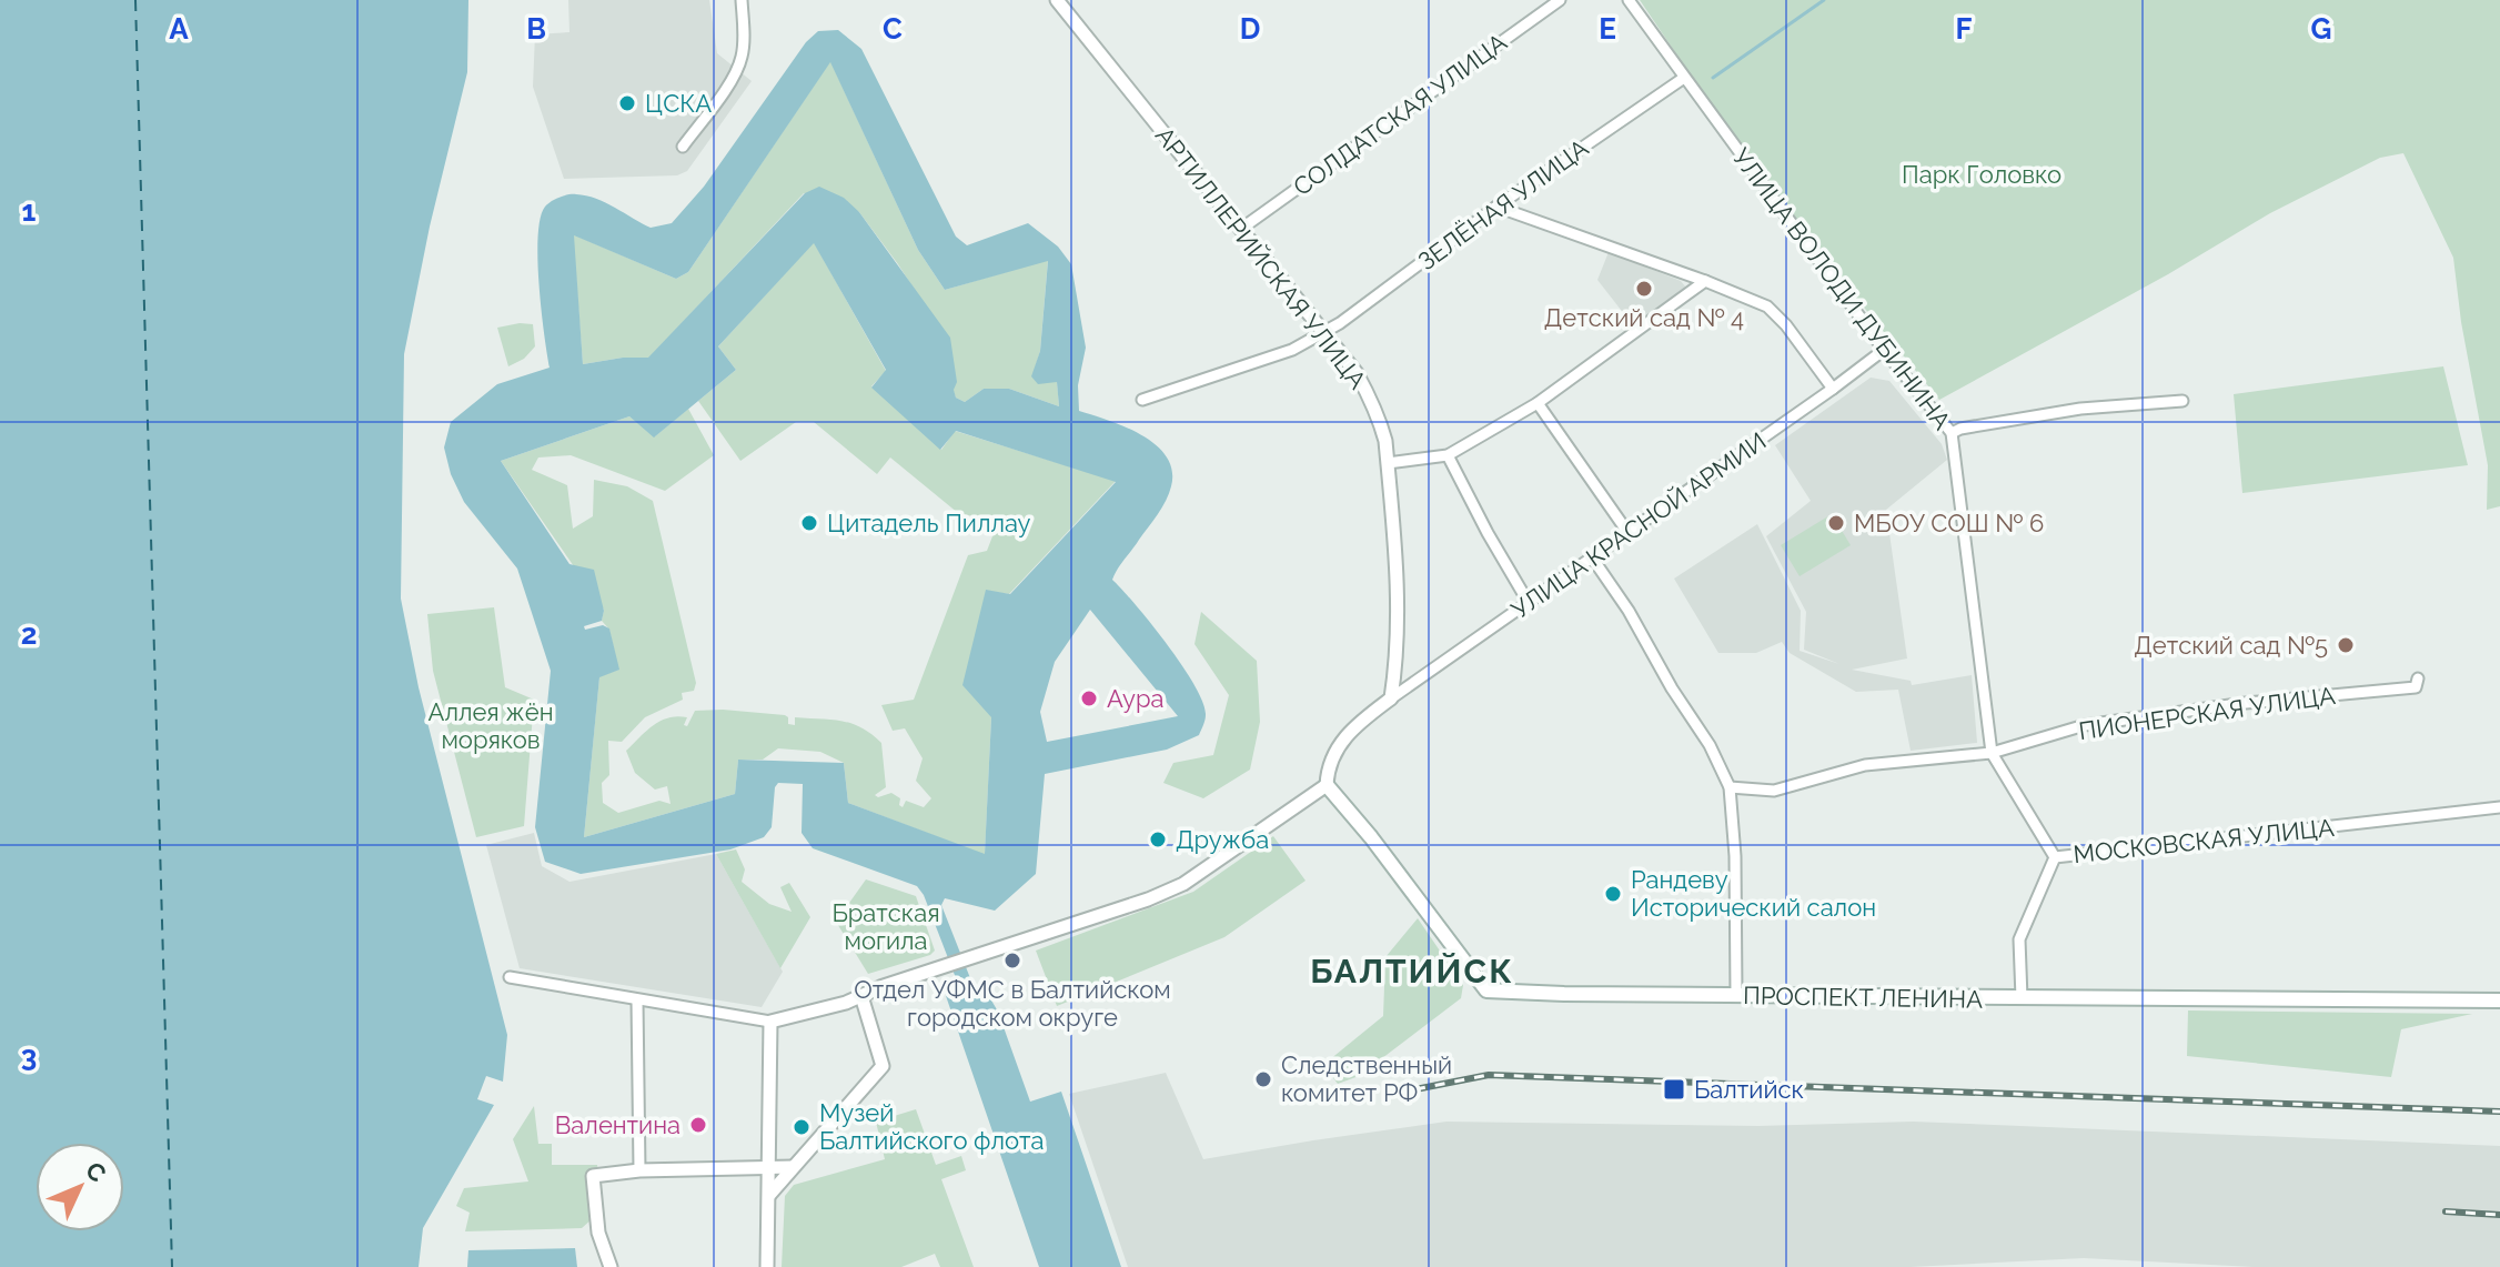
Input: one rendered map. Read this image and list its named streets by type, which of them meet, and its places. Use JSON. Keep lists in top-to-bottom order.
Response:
{
  "streets": {
    "main road": ["ПРОСПЕКТ ЛЕНИНА"],
    "street": [
      "СОЛДАТСКАЯ УЛИЦА",
      "ЗЕЛЁНАЯ УЛИЦА",
      "АРТИЛЛЕРИЙСКАЯ УЛИЦА",
      "УЛИЦА ВОЛОДИ ДУБИНИНА",
      "УЛИЦА КРАСНОЙ АРМИИ",
      "ПИОНЕРСКАЯ УЛИЦА",
      "МОСКОВСКАЯ УЛИЦА"
    ]
  },
  "crossings": [
    ["СОЛДАТСКАЯ УЛИЦА", "АРТИЛЛЕРИЙСКАЯ УЛИЦА"],
    ["ЗЕЛЁНАЯ УЛИЦА", "АРТИЛЛЕРИЙСКАЯ УЛИЦА"],
    ["ЗЕЛЁНАЯ УЛИЦА", "УЛИЦА ВОЛОДИ ДУБИНИНА"],
    ["АРТИЛЛЕРИЙСКАЯ УЛИЦА", "УЛИЦА КРАСНОЙ АРМИИ"],
    ["УЛИЦА ВОЛОДИ ДУБИНИНА", "УЛИЦА КРАСНОЙ АРМИИ"],
    ["УЛИЦА ВОЛОДИ ДУБИНИНА", "ПИОНЕРСКАЯ УЛИЦА"],
    ["УЛИЦА ВОЛОДИ ДУБИНИНА", "МОСКОВСКАЯ УЛИЦА"],
    ["МОСКОВСКАЯ УЛИЦА", "ПРОСПЕКТ ЛЕНИНА"]
  ],
  "districts": ["БАЛТИЙСК"],
  "parks": ["Парк Головко", "Аллея жён моряков", "Братская могила"],
  "places": {
    "other": [
      "ЦСКА",
      "Детский сад № 4",
      "Цитадель Пиллау",
      "МБОУ СОШ № 6",
      "Детский сад №5",
      "Аура",
      "Дружба",
      "Рандеву Исторический салон",
      "Отдел УФМС в Балтийском городском округе",
      "Следственный комитет РФ",
      "Валентина",
      "Музей Балтийского флота"
    ],
    "transit": ["Балтийск"]
  },
  "north": "top right",
  "grid": {
    "columns": [
      "A",
      "B",
      "C",
      "D",
      "E",
      "F",
      "G"
    ],
    "rows": ["1", "2", "3"]
  }
}
